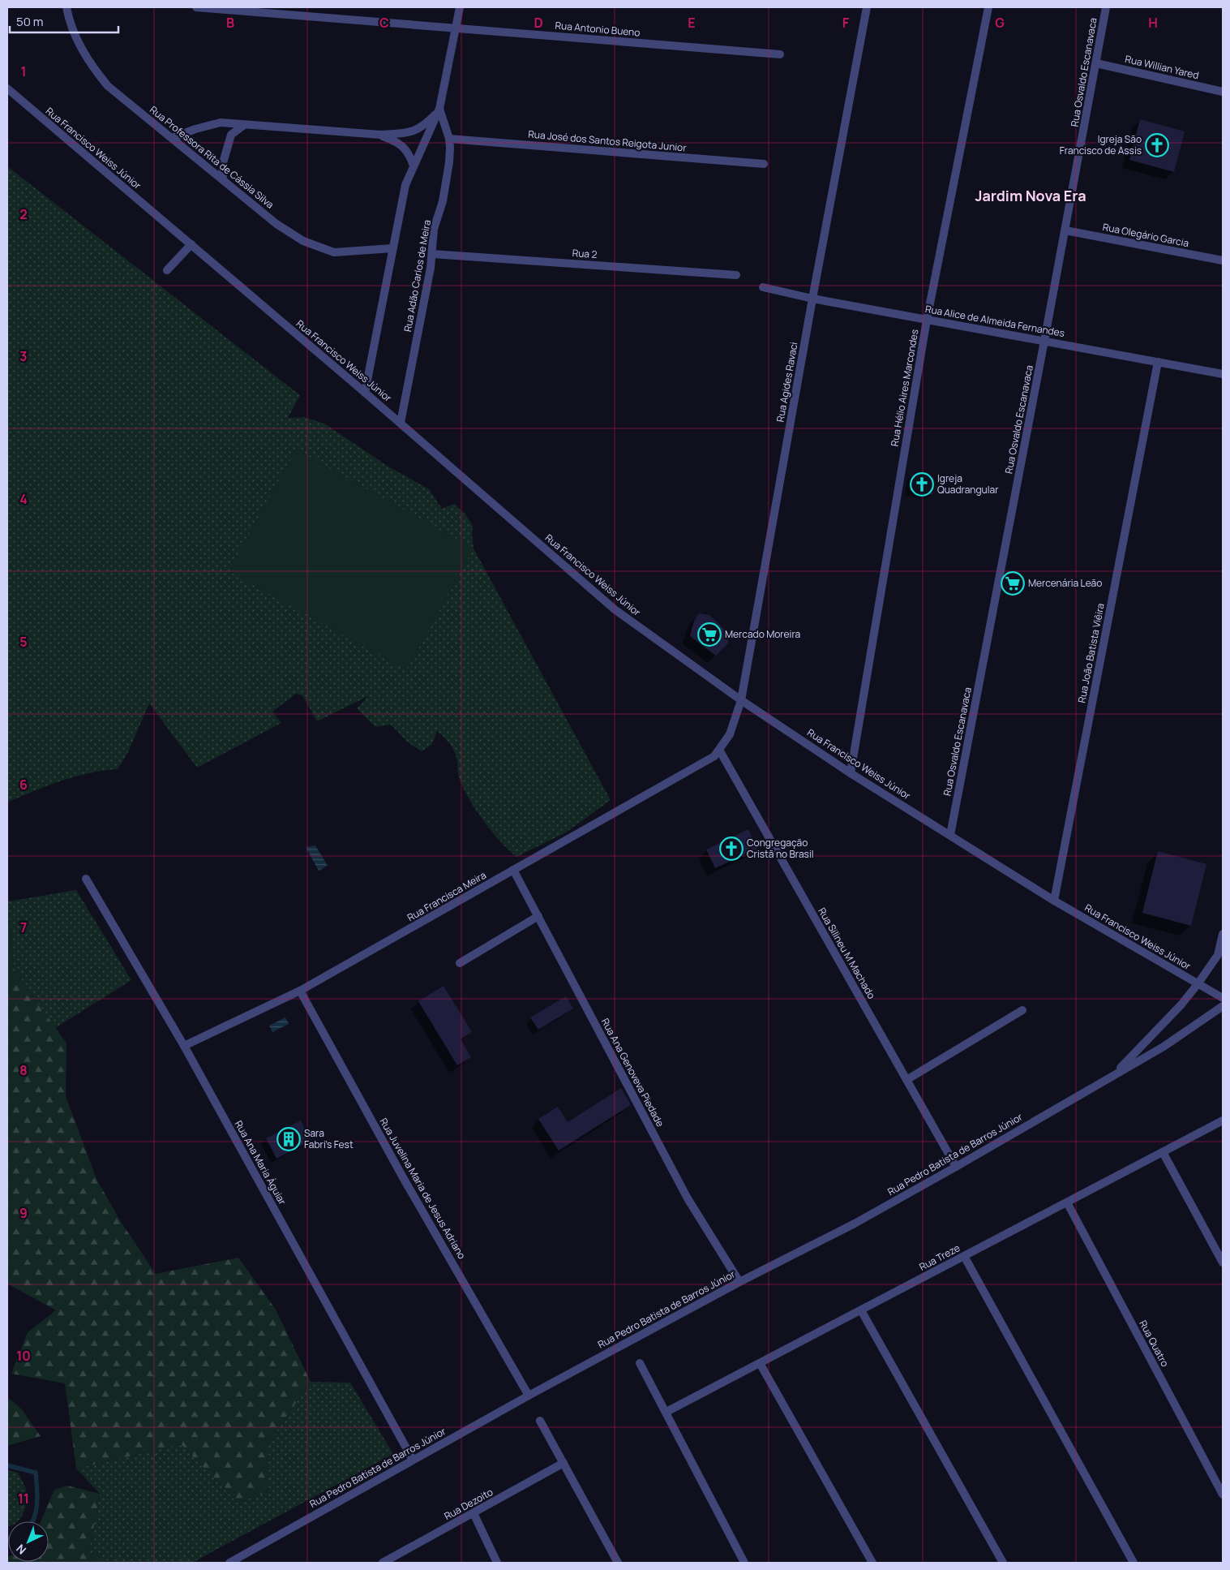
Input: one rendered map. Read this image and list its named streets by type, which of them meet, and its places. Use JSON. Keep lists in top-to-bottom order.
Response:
{
  "streets": {
    "street": [
      "Rua Antonio Bueno",
      "Rua Willian Yared",
      "Rua Osvaldo Escanavaca",
      "Rua José dos Santos Reigota Junior",
      "Rua Francisco Weiss Júnior",
      "Rua Professora Rita de Cássia Silva",
      "Rua Olegário Garcia",
      "Rua 2",
      "Rua Adão Carlos de Meira",
      "Rua Alice de Almeida Fernandes",
      "Rua Agides Ravaci",
      "Rua Hélio Aires Marcondes",
      "Rua João Batista Viêira",
      "Rua Francisca Meira",
      "Rua Silineu M Machado",
      "Rua Ana Genoveva Piedade",
      "Rua Pedro Batista de Barros Júnior",
      "Rua Ana Maria Águiar",
      "Rua Juvelina Maria de Jesus Adriano",
      "Rua Treze",
      "Rua Quatro",
      "Rua Dezoito"
    ]
  },
  "crossings": [
    ["Rua Antonio Bueno", "Rua Adão Carlos de Meira"],
    ["Rua Willian Yared", "Rua Osvaldo Escanavaca"],
    ["Rua Osvaldo Escanavaca", "Rua Francisco Weiss Júnior"],
    ["Rua Osvaldo Escanavaca", "Rua Olegário Garcia"],
    ["Rua Osvaldo Escanavaca", "Rua Alice de Almeida Fernandes"],
    ["Rua José dos Santos Reigota Junior", "Rua Adão Carlos de Meira"],
    ["Rua Francisco Weiss Júnior", "Rua Adão Carlos de Meira"],
    ["Rua Francisco Weiss Júnior", "Rua Agides Ravaci"],
    ["Rua Francisco Weiss Júnior", "Rua Hélio Aires Marcondes"],
    ["Rua Francisco Weiss Júnior", "Rua João Batista Viêira"],
    ["Rua Francisco Weiss Júnior", "Rua Pedro Batista de Barros Júnior"],
    ["Rua Professora Rita de Cássia Silva", "Rua Adão Carlos de Meira"],
    ["Rua 2", "Rua Adão Carlos de Meira"],
    ["Rua Alice de Almeida Fernandes", "Rua Agides Ravaci"],
    ["Rua Alice de Almeida Fernandes", "Rua Hélio Aires Marcondes"],
    ["Rua Alice de Almeida Fernandes", "Rua João Batista Viêira"],
    ["Rua Agides Ravaci", "Rua Francisca Meira"],
    ["Rua Agides Ravaci", "Rua Silineu M Machado"],
    ["Rua Francisca Meira", "Rua Silineu M Machado"],
    ["Rua Francisca Meira", "Rua Ana Genoveva Piedade"],
    ["Rua Francisca Meira", "Rua Ana Maria Águiar"],
    ["Rua Francisca Meira", "Rua Juvelina Maria de Jesus Adriano"],
    ["Rua Silineu M Machado", "Rua Pedro Batista de Barros Júnior"],
    ["Rua Ana Genoveva Piedade", "Rua Pedro Batista de Barros Júnior"],
    ["Rua Pedro Batista de Barros Júnior", "Rua Ana Maria Águiar"],
    ["Rua Pedro Batista de Barros Júnior", "Rua Juvelina Maria de Jesus Adriano"],
    ["Rua Treze", "Rua Quatro"]
  ],
  "districts": ["Jardim Nova Era"],
  "places": {
    "church": ["Igreja São Francisco de Assis", "Igreja Quadrangular", "Congregação Cristã no Brasil"],
    "supermarket": ["Mercenária Leão", "Mercado Moreira"],
    "building": ["Sara Fabri's Fest"]
  },
  "scale_bar": "50 m",
  "north": "bottom left",
  "grid": {
    "columns": [
      "B",
      "C",
      "D",
      "E",
      "F",
      "G",
      "H"
    ],
    "rows": [
      "1",
      "2",
      "3",
      "4",
      "5",
      "6",
      "7",
      "8",
      "9",
      "10",
      "11"
    ]
  }
}
